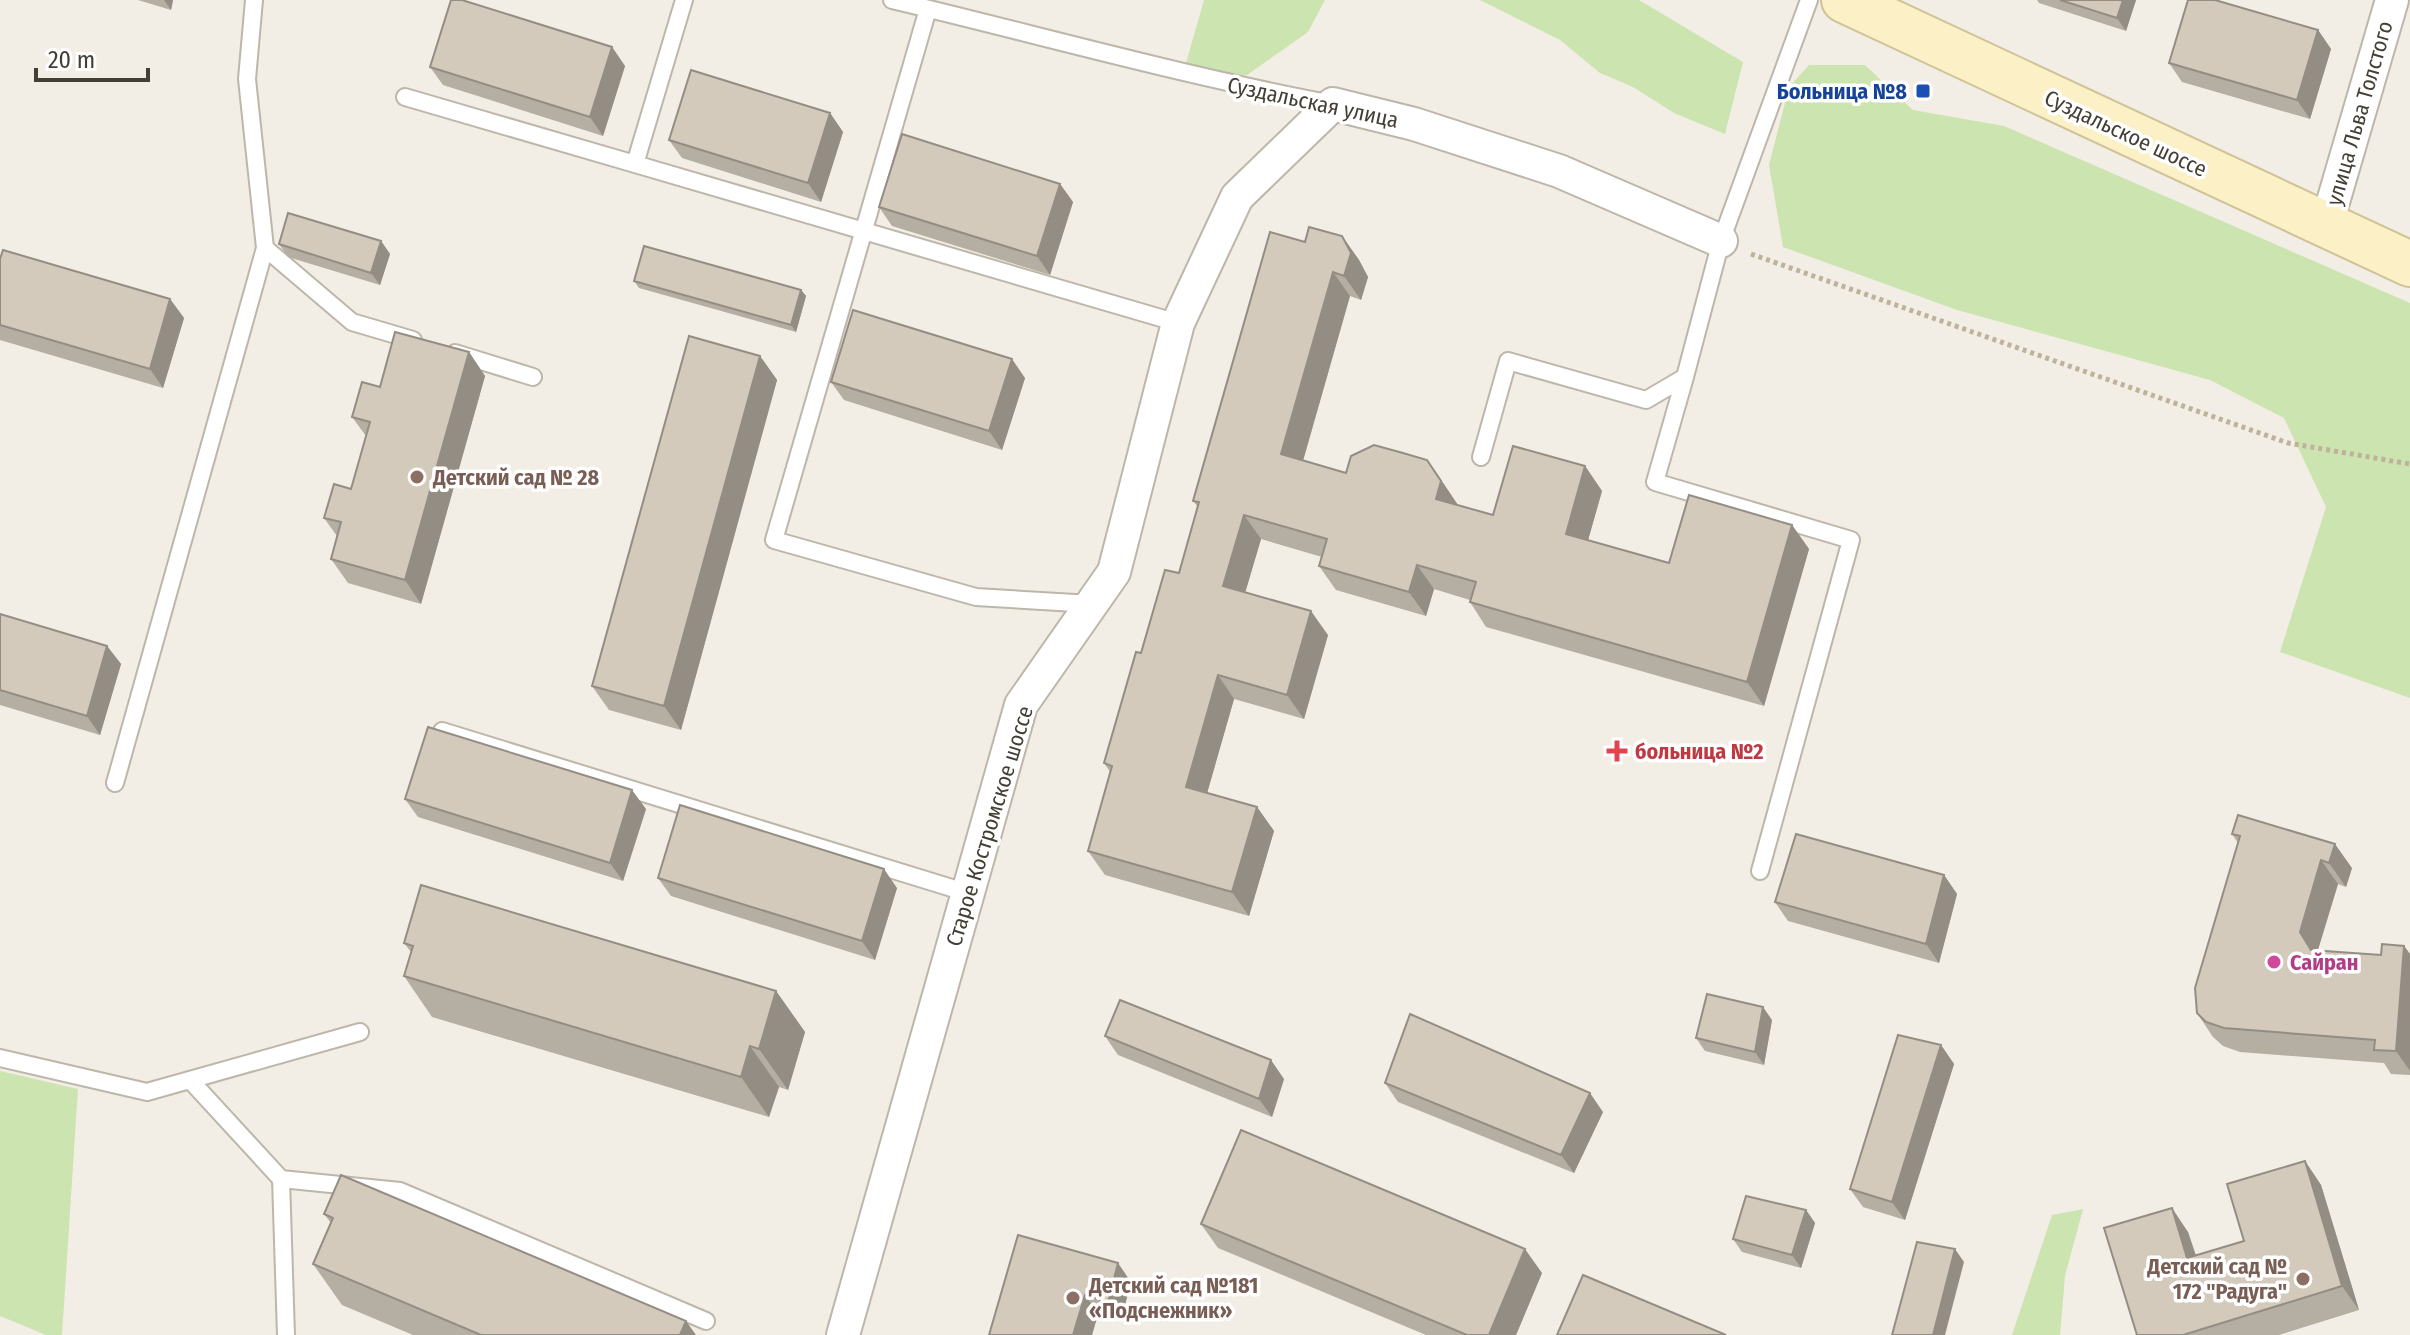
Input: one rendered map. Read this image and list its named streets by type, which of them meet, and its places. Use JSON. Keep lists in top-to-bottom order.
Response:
{
  "streets": {
    "main road": ["Суздальское шоссе"],
    "street": ["Суздальская улица", "улица Льва Толстого", "Старое Костромское шоссе"]
  },
  "crossings": [
    ["Суздальская улица", "Старое Костромское шоссе"],
    ["улица Льва Толстого", "Суздальское шоссе"]
  ],
  "places": {
    "transit": ["Больница №8"],
    "other": [
      "Детский сад № 28",
      "Сайран",
      "Детский сад № 172 \"Радуга\"",
      "Детский сад №181 «Подснежник»"
    ],
    "health": ["больница №2"]
  },
  "scale_bar": "20 m"
}
